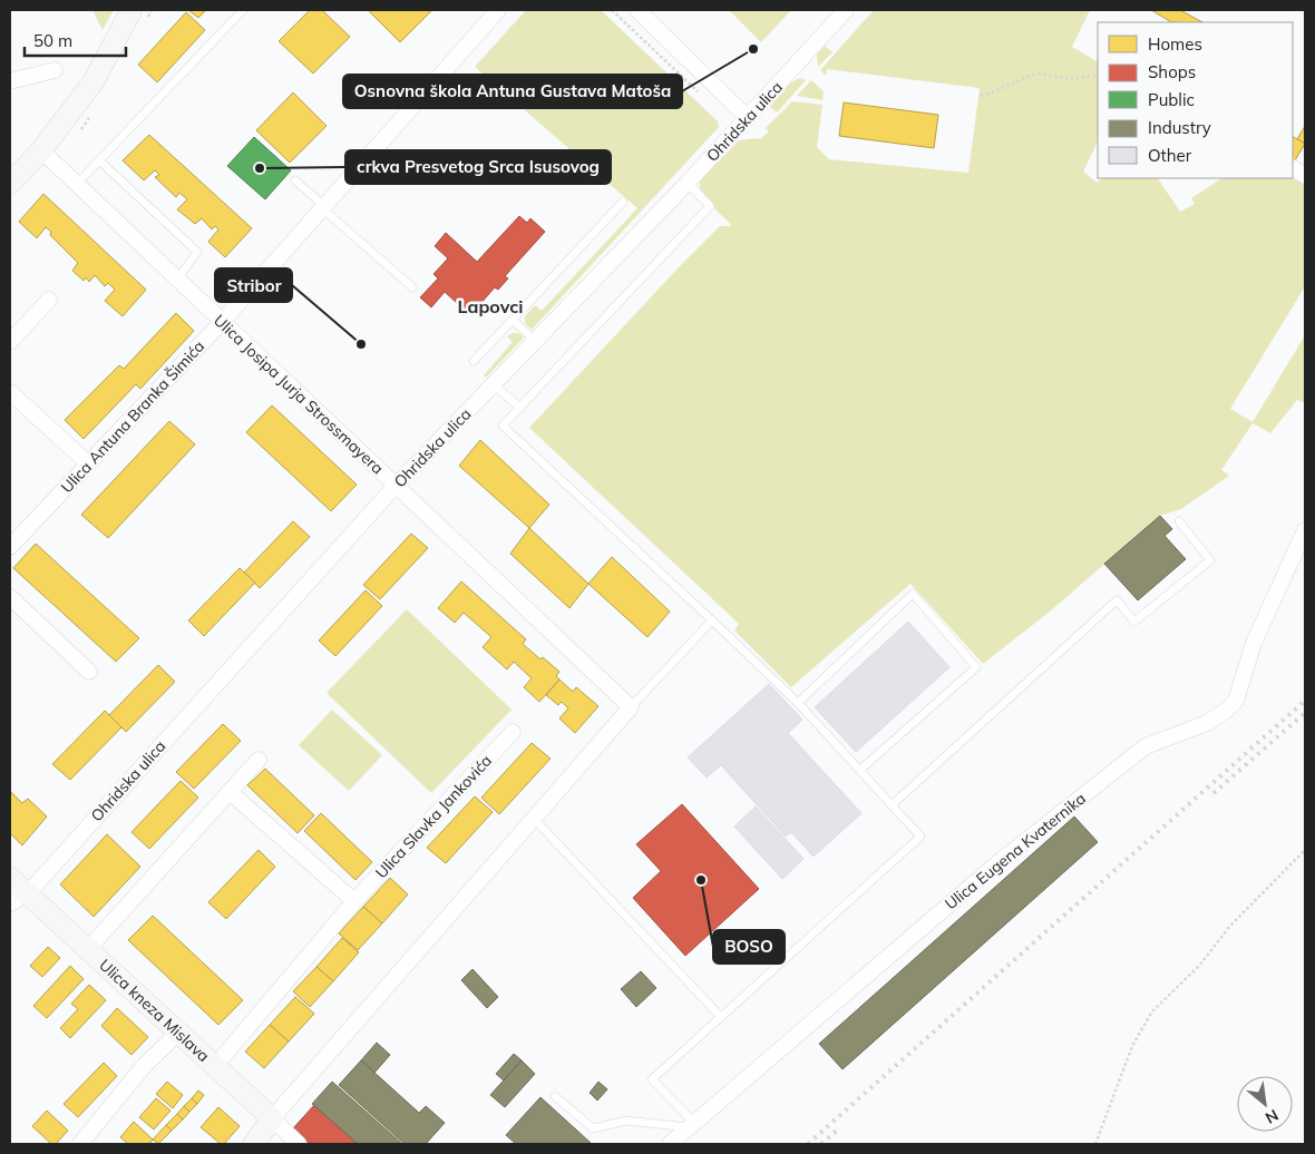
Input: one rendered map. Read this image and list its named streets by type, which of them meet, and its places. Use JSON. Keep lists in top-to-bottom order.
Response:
{
  "streets": {
    "main road": ["Ulica kneza Mislava"],
    "street": [
      "Ohridska ulica",
      "Ulica Josipa Jurja Strossmayera",
      "Ulica Antuna Branka Šimića",
      "Ulica Slavka Jankovića",
      "Ulica Eugena Kvaternika"
    ]
  },
  "crossings": [
    ["Ohridska ulica", "Ulica Josipa Jurja Strossmayera"],
    ["Ohridska ulica", "Ulica kneza Mislava"],
    ["Ulica Josipa Jurja Strossmayera", "Ulica Antuna Branka Šimića"],
    ["Ulica Slavka Jankovića", "Ulica kneza Mislava"]
  ],
  "districts": ["Lapovci"],
  "places": [
    "Osnovna škola Antuna Gustava Matoša",
    "crkva Presvetog Srca Isusovog",
    "Stribor",
    "BOSO"
  ],
  "legend": [
    "Homes",
    "Shops",
    "Public",
    "Industry",
    "Other"
  ],
  "scale_bar": "50 m",
  "north": "bottom right"
}
